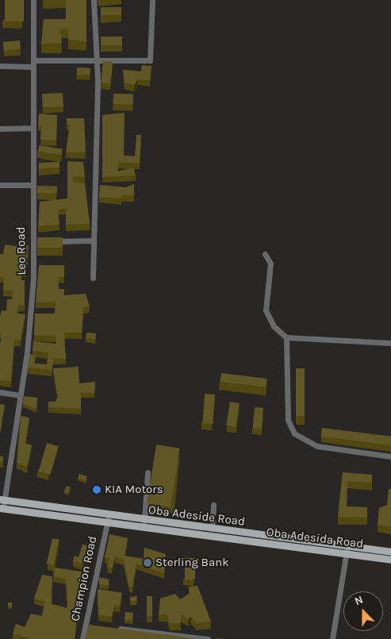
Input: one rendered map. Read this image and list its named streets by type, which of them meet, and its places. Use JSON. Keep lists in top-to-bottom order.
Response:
{
  "streets": {
    "main road": ["Oba Adeside Road", "Oba Adesida Road"],
    "street": ["Leo Road", "Champion Road"]
  },
  "crossings": [
    ["Leo Road", "Oba Adeside Road"],
    ["Leo Road", "Oba Adesida Road"],
    ["Oba Adeside Road", "Oba Adesida Road"],
    ["Oba Adeside Road", "Champion Road"],
    ["Oba Adesida Road", "Champion Road"]
  ],
  "places": ["KIA Motors", "Sterling Bank"],
  "north": "top"
}
